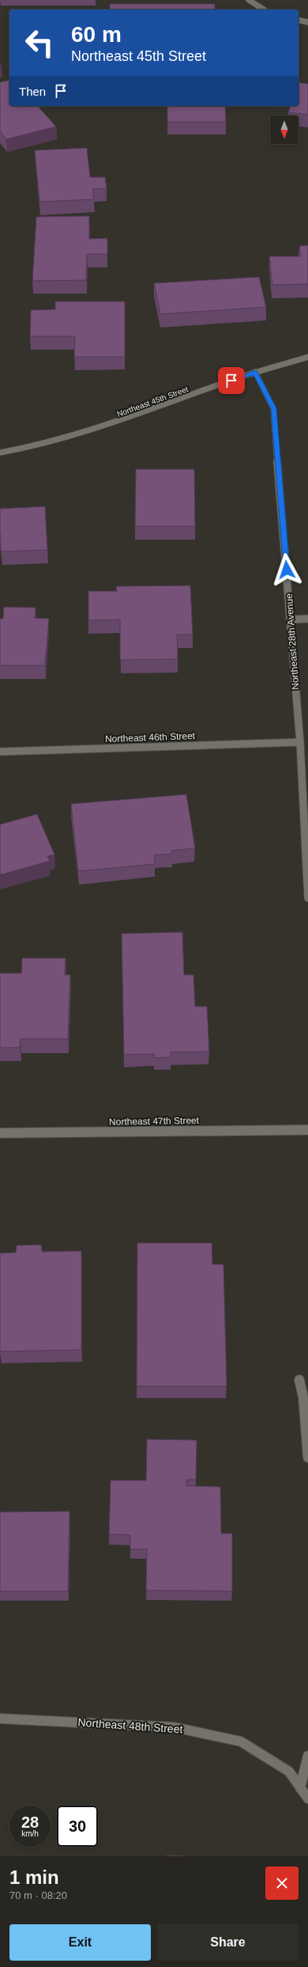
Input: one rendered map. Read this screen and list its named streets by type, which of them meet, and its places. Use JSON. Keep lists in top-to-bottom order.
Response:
{
  "streets": {
    "street": [
      "Northeast 45th Street",
      "Northeast 28th Avenue",
      "Northeast 46th Street",
      "Northeast 47th Street",
      "Northeast 48th Street"
    ]
  },
  "crossings": [
    ["Northeast 45th Street", "Northeast 28th Avenue"],
    ["Northeast 28th Avenue", "Northeast 46th Street"]
  ],
  "north": "bottom",
  "page": {
    "turn": ["60 m", "Northeast 45th Street"],
    "then": "Then",
    "speed": "28 km/h",
    "limit": "30",
    "heading": ["1 min", "70 m · 08:20"],
    "buttons": ["Exit", "Share"]
  }
}
